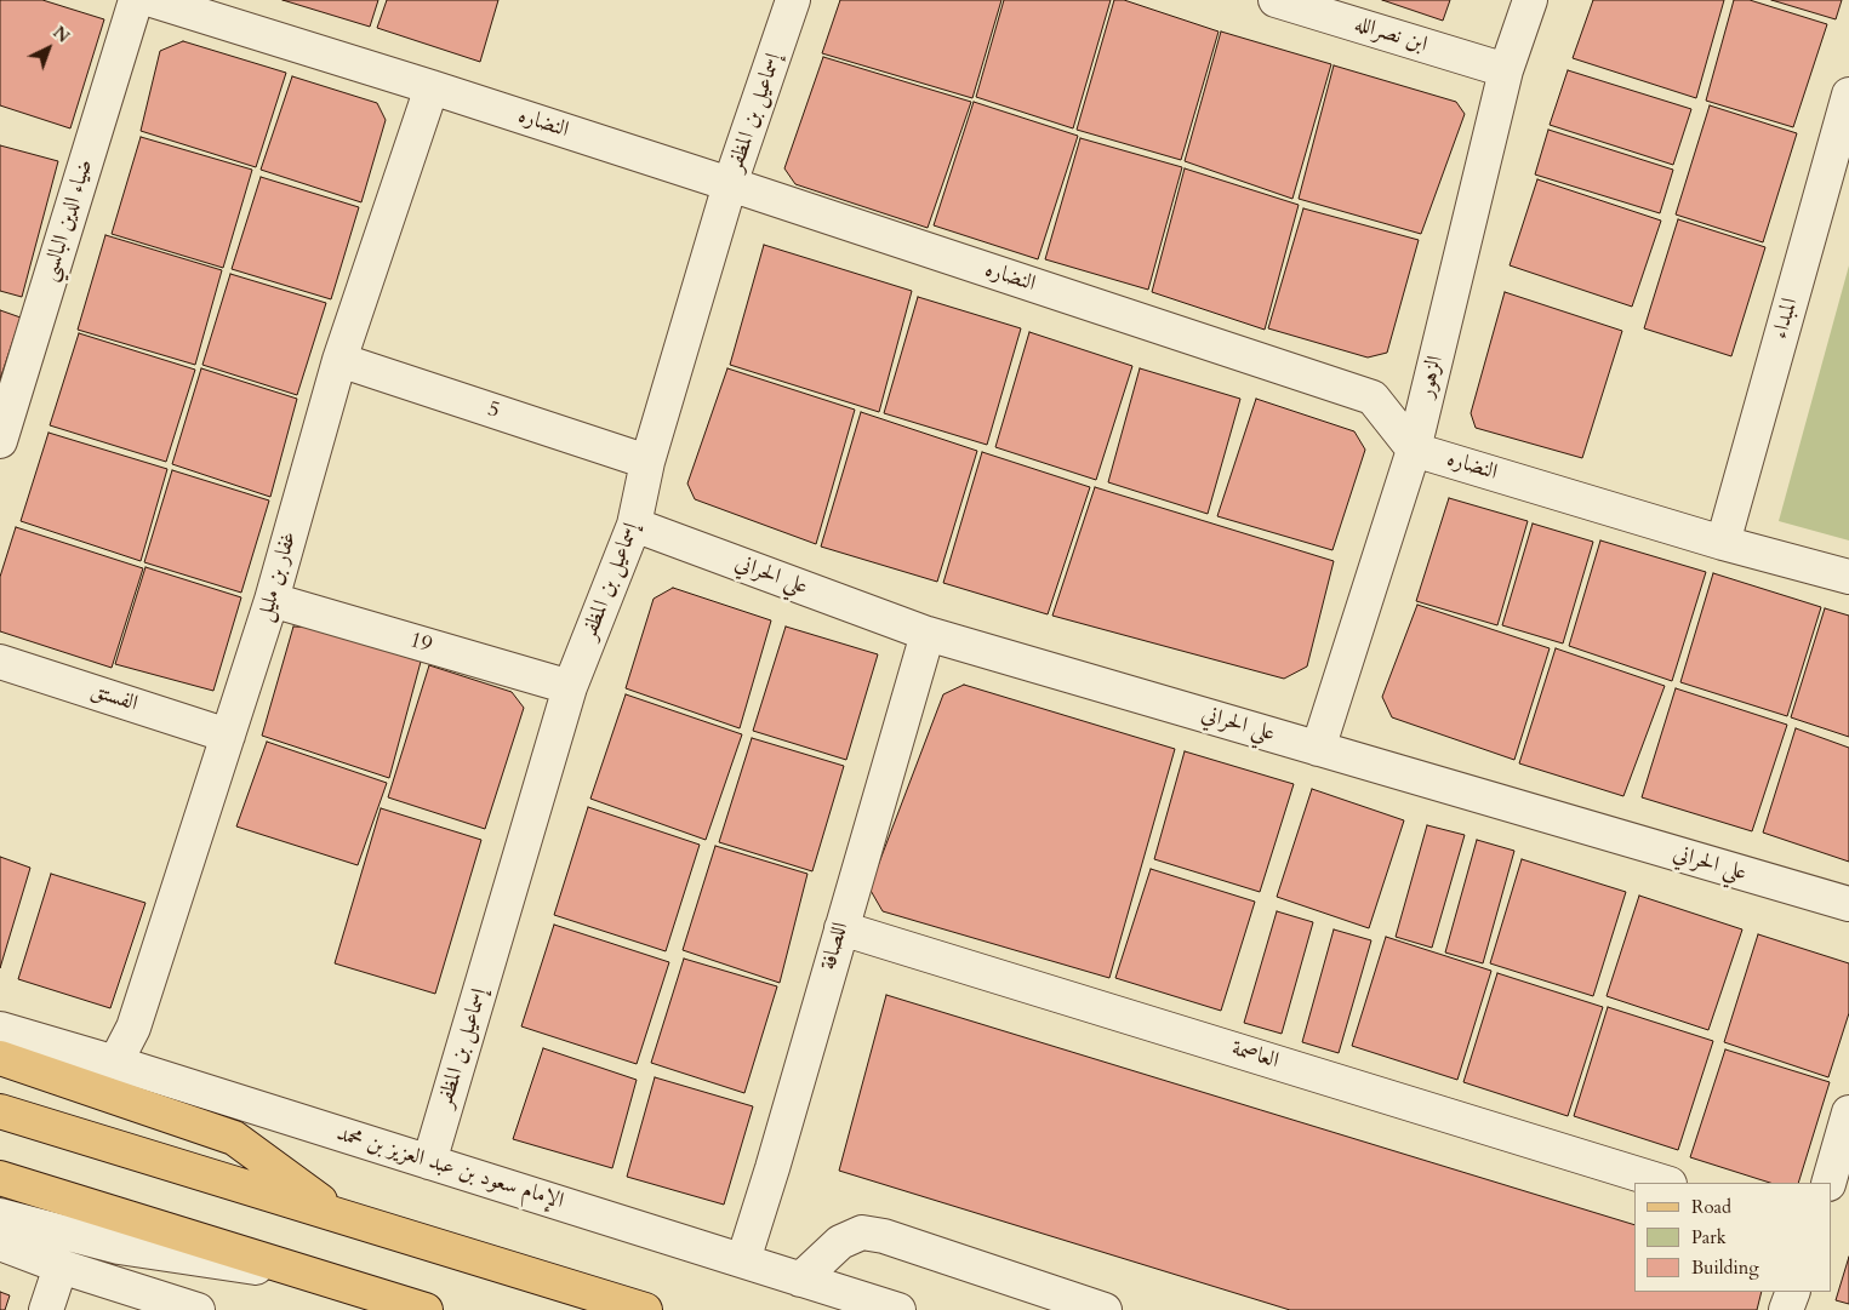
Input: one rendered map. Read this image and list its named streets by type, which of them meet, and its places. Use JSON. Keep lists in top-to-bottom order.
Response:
{
  "streets": {
    "street": [
      "ابن نصرالله",
      "إسماعيل بن المظفر",
      "النضاره",
      "ضياء الدين البالسي",
      "المبداء",
      "الزهور",
      "5",
      "علي الحراني",
      "غفار بن مليل",
      "19",
      "الفستق",
      "اللصافة",
      "العاصمة",
      "الإمام سعود بن عبد العزيز بن محمد"
    ]
  },
  "crossings": [
    ["ابن نصرالله", "الزهور"],
    ["إسماعيل بن المظفر", "النضاره"],
    ["إسماعيل بن المظفر", "5"],
    ["إسماعيل بن المظفر", "علي الحراني"],
    ["إسماعيل بن المظفر", "19"],
    ["إسماعيل بن المظفر", "الإمام سعود بن عبد العزيز بن محمد"],
    ["النضاره", "المبداء"],
    ["النضاره", "الزهور"],
    ["النضاره", "غفار بن مليل"],
    ["الزهور", "علي الحراني"],
    ["5", "غفار بن مليل"],
    ["علي الحراني", "اللصافة"],
    ["غفار بن مليل", "19"],
    ["غفار بن مليل", "الفستق"],
    ["غفار بن مليل", "الإمام سعود بن عبد العزيز بن محمد"],
    ["اللصافة", "العاصمة"],
    ["اللصافة", "الإمام سعود بن عبد العزيز بن محمد"]
  ],
  "legend": ["Road", "Park", "Building"],
  "north": "top right"
}
